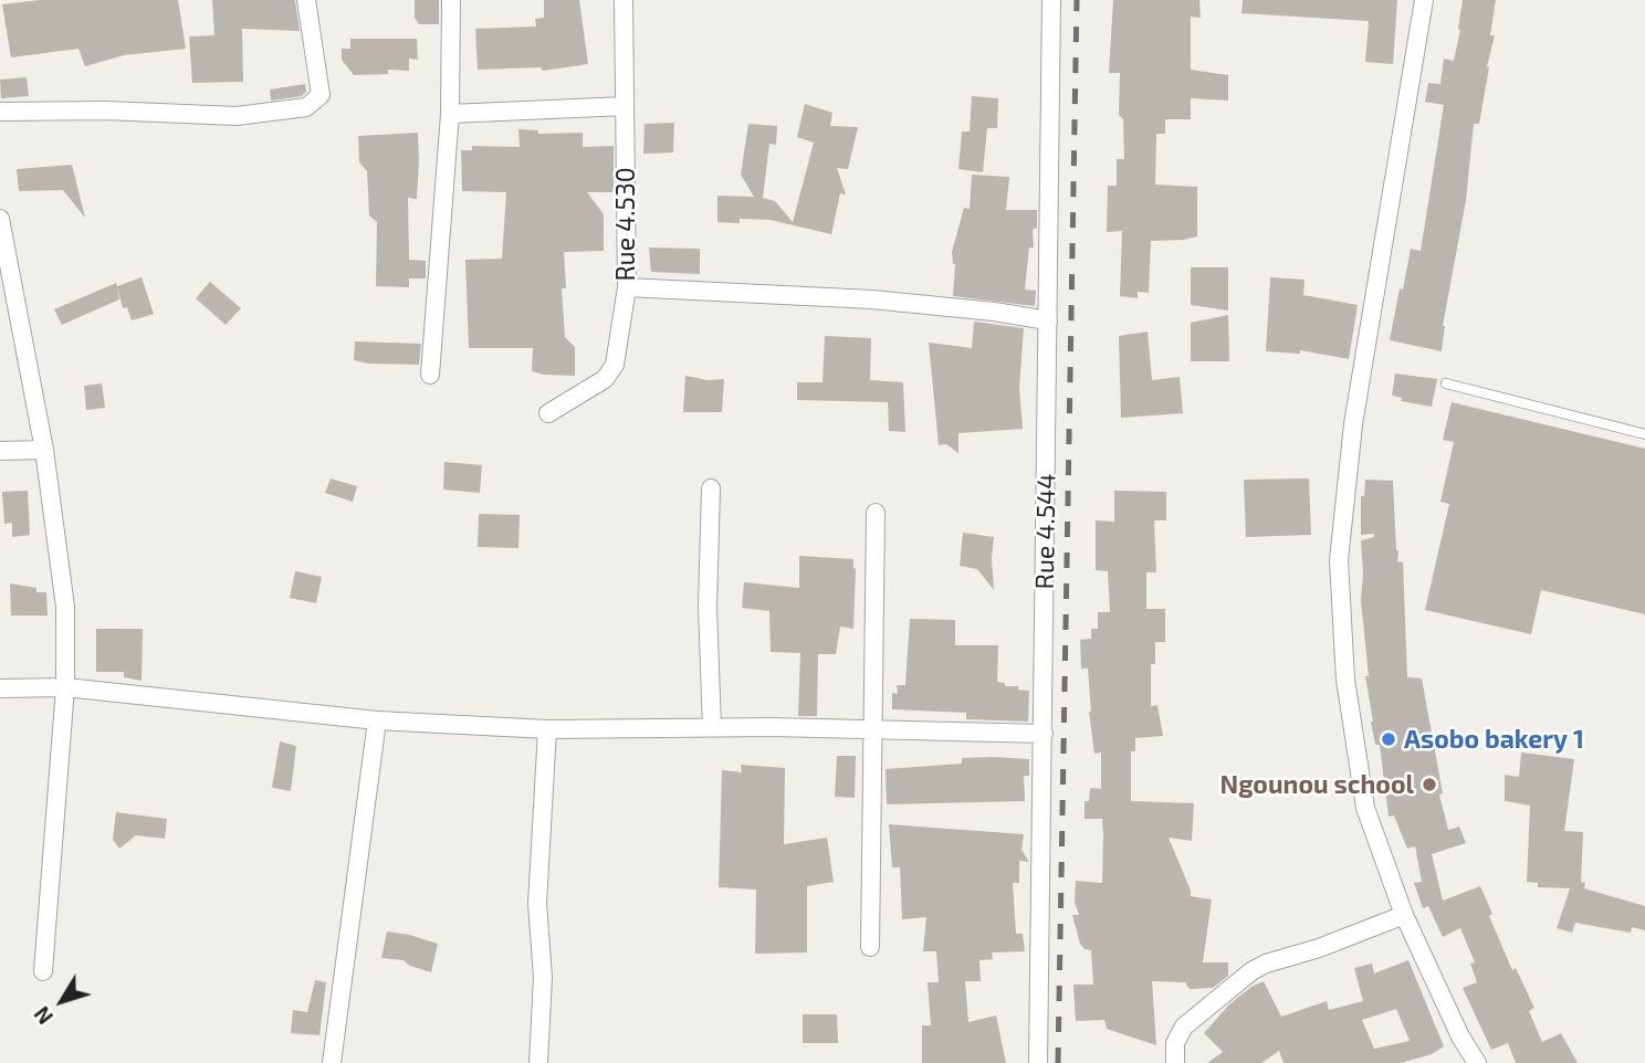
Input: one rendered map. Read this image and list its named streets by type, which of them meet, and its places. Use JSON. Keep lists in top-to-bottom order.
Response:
{
  "streets": {
    "street": ["Rue 4.530", "Rue 4.544"]
  },
  "places": ["Asobo bakery 1", "Ngounou school"],
  "north": "bottom left"
}
